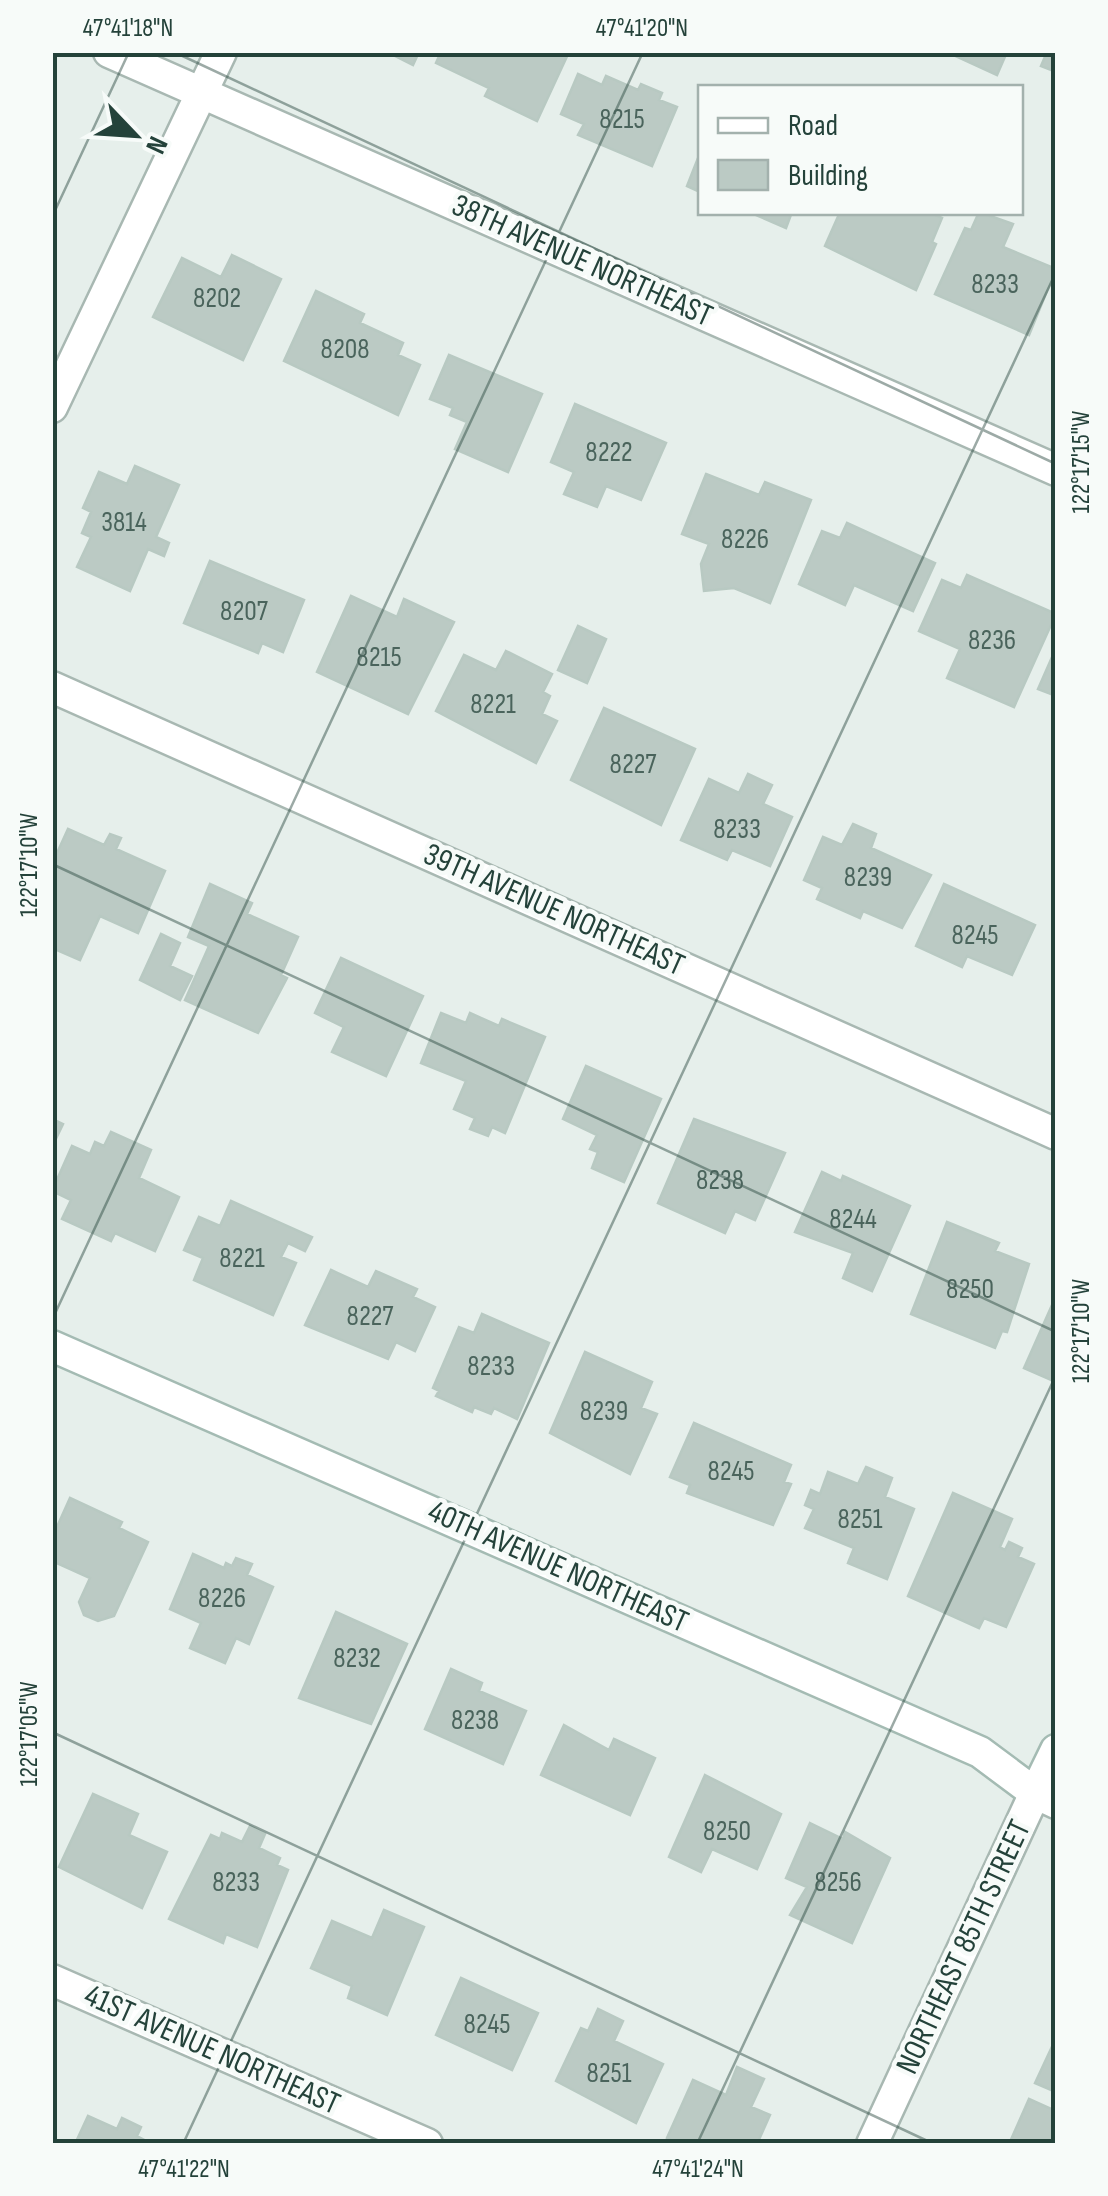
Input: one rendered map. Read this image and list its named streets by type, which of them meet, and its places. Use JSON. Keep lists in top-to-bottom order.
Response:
{
  "streets": {
    "street": [
      "38TH AVENUE NORTHEAST",
      "39TH AVENUE NORTHEAST",
      "40TH AVENUE NORTHEAST",
      "NORTHEAST 85TH STREET",
      "41ST AVENUE NORTHEAST"
    ]
  },
  "crossings": [
    ["40TH AVENUE NORTHEAST", "NORTHEAST 85TH STREET"]
  ],
  "house_numbers": [
    "8215",
    "8233",
    "8202",
    "8208",
    "8222",
    "3814",
    "8226",
    "8207",
    "8236",
    "8215",
    "8221",
    "8227",
    "8233",
    "8239",
    "8245",
    "8238",
    "8244",
    "8221",
    "8250",
    "8227",
    "8233",
    "8239",
    "8245",
    "8251",
    "8226",
    "8232",
    "8238",
    "8250",
    "8233",
    "8256",
    "8245",
    "8251"
  ],
  "legend": ["Road", "Building"],
  "north": "bottom right",
  "coordinates": [
    "47°41'18\"N",
    "47°41'20\"N",
    "122°17'15\"W",
    "122°17'10\"W",
    "122°17'05\"W",
    "47°41'22\"N",
    "47°41'24\"N"
  ]
}
